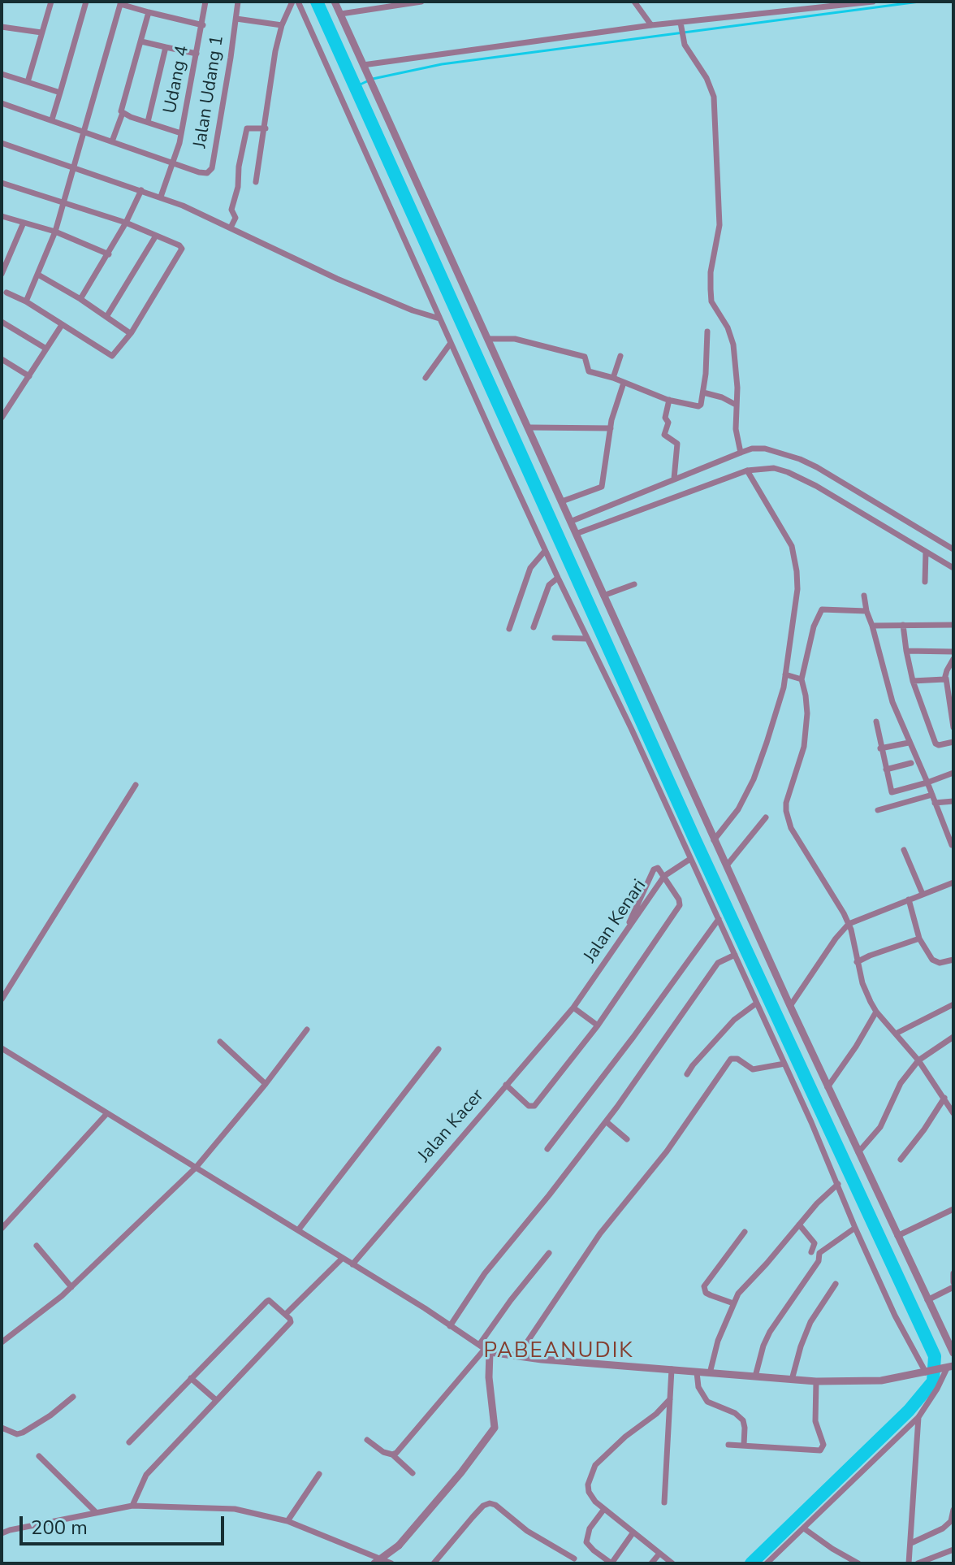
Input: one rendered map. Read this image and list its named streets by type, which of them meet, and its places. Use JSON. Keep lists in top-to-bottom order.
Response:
{
  "streets": {
    "street": [
      "Udang 4",
      "Jalan Udang 1",
      "Jalan Kenari",
      "Jalan Kacer"
    ]
  },
  "crossings": [
    ["Udang 4", "Jalan Udang 1"],
    ["Jalan Kenari", "Jalan Kacer"]
  ],
  "districts": ["PABEANUDIK"],
  "scale_bar": "200 m"
}
